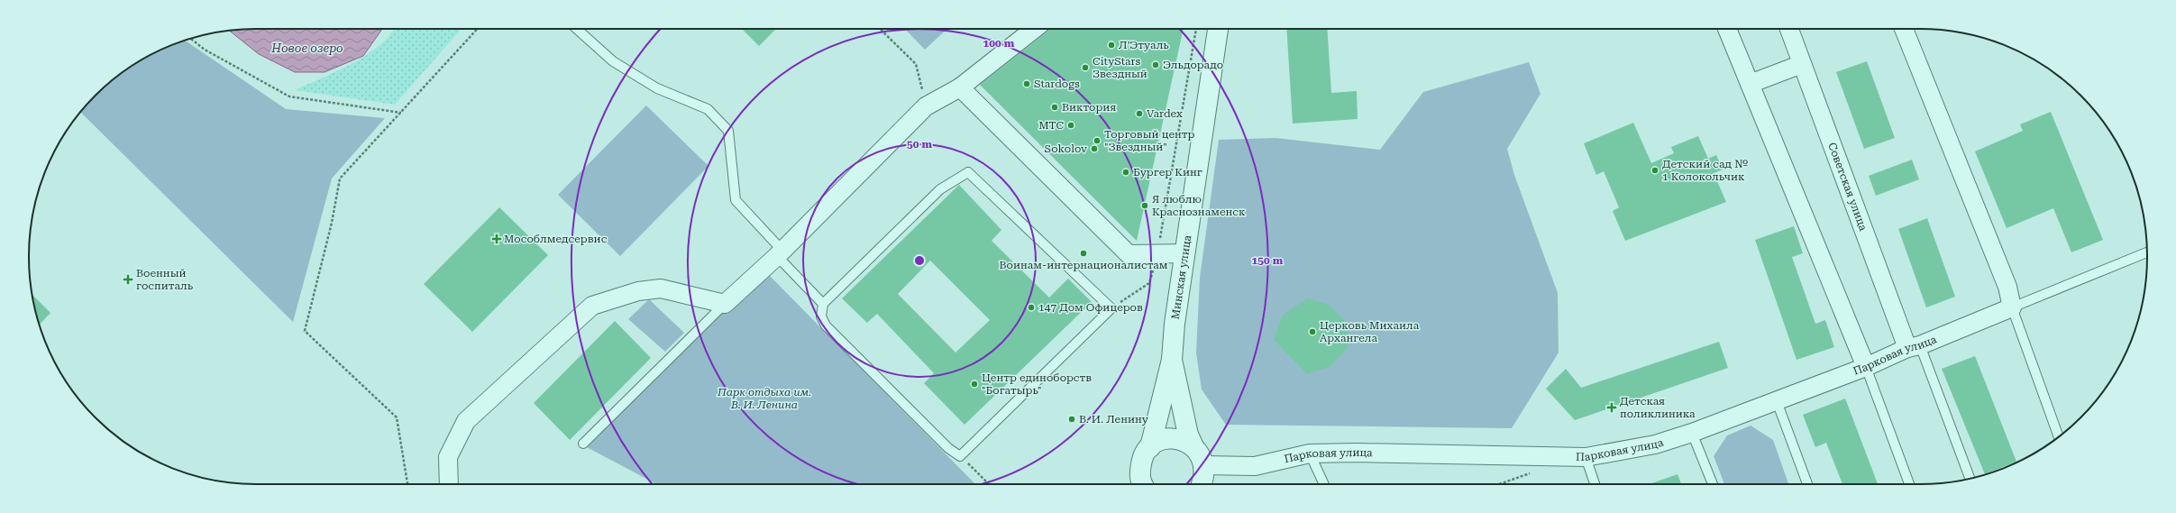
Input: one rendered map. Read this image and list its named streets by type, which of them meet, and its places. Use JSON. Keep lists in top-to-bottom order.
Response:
{
  "streets": {
    "street": ["Советская улица", "Минская улица", "Парковая улица"]
  },
  "crossings": [
    ["Советская улица", "Парковая улица"],
    ["Минская улица", "Парковая улица"]
  ],
  "water": ["Новое озеро"],
  "parks": ["Парк отдыха им. В. И. Ленина"],
  "places": {
    "other": [
      "Л’Этуаль",
      "Эльдорадо",
      "CityStars Звездный",
      "Stardogs",
      "Виктория",
      "Vardex",
      "МТС",
      "Торговый центр \"Звездный\"",
      "Sokolov",
      "Детский сад № 1 Колокольчик",
      "Бургер Кинг",
      "Я люблю Краснознаменск",
      "Воинам-интернационалистам",
      "147 Дом Офицеров",
      "Церковь Михаила Архангела",
      "Центр единоборств \"Богатырь\"",
      "В. И. Ленину"
    ],
    "health": ["Мособлмедсервис", "Военный госпиталь", "Детская поликлиника"]
  },
  "rings": ["100 m", "50 m", "150 m"]
}
